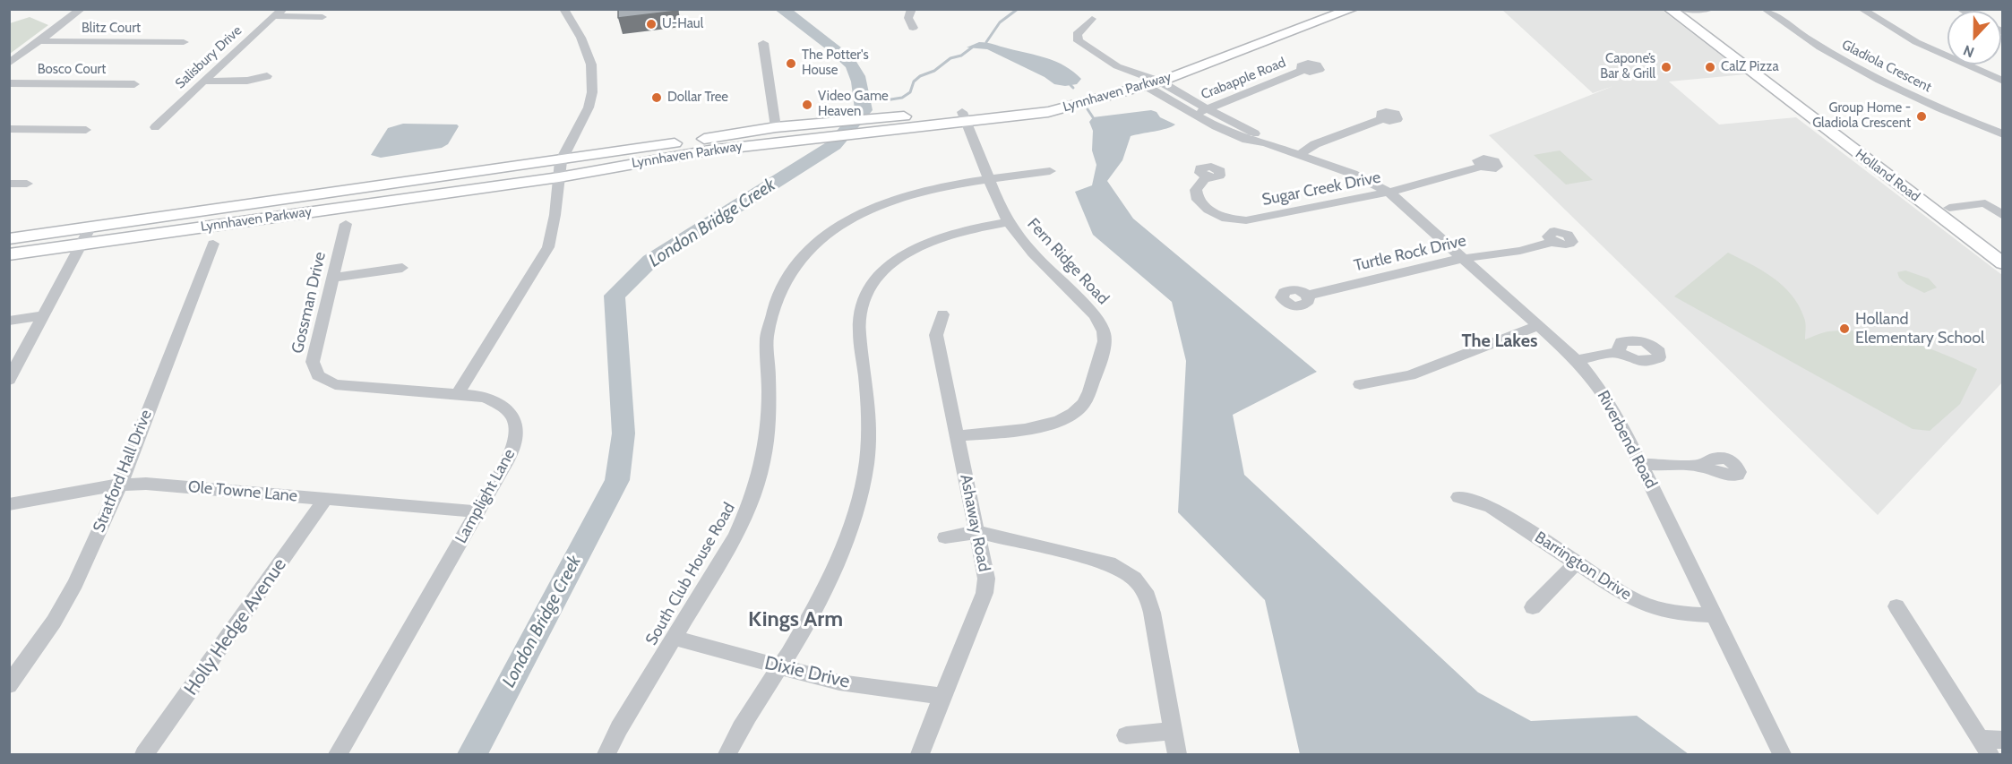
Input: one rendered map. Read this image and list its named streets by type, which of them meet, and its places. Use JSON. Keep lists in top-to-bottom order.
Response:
{
  "streets": {
    "main road": ["Lynnhaven Parkway", "Holland Road"],
    "street": [
      "Blitz Court",
      "Salisbury Drive",
      "Gladiola Crescent",
      "Bosco Court",
      "Crabapple Road",
      "Sugar Creek Drive",
      "Turtle Rock Drive",
      "Fern Ridge Road",
      "Gossman Drive",
      "Riverbend Road",
      "Stratford Hall Drive",
      "Ole Towne Lane",
      "Lamplight Lane",
      "Ashaway Road",
      "Barrington Drive",
      "South Club House Road",
      "Holly Hedge Avenue",
      "Dixie Drive"
    ]
  },
  "crossings": [
    ["Crabapple Road", "Riverbend Road"],
    ["Lynnhaven Parkway", "Fern Ridge Road"],
    ["Lynnhaven Parkway", "Riverbend Road"],
    ["Sugar Creek Drive", "Riverbend Road"],
    ["Turtle Rock Drive", "Riverbend Road"],
    ["Fern Ridge Road", "Ashaway Road"],
    ["Fern Ridge Road", "South Club House Road"],
    ["Gossman Drive", "Lamplight Lane"],
    ["Riverbend Road", "Barrington Drive"],
    ["Stratford Hall Drive", "Ole Towne Lane"],
    ["Ole Towne Lane", "Lamplight Lane"],
    ["Ole Towne Lane", "Holly Hedge Avenue"],
    ["Ashaway Road", "Dixie Drive"],
    ["South Club House Road", "Dixie Drive"]
  ],
  "districts": ["The Lakes", "Kings Arm"],
  "water": ["London Bridge Creek"],
  "places": [
    "U-Haul",
    "The Potter's House",
    "Capone’s Bar & Grill",
    "CalZ Pizza",
    "Dollar Tree",
    "Video Game Heaven",
    "Group Home - Gladiola Crescent",
    "Holland Elementary School"
  ],
  "north": "bottom"
}
